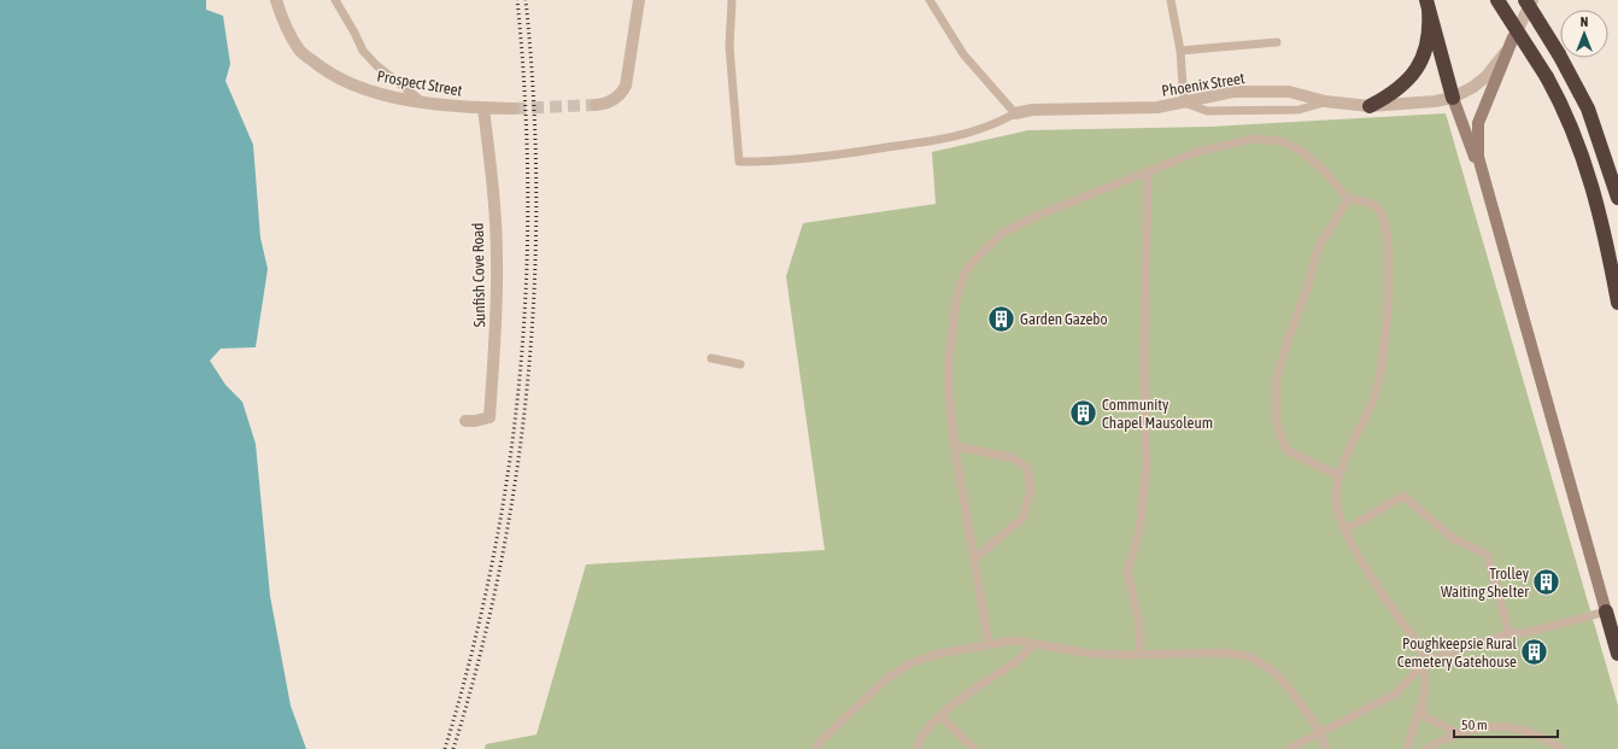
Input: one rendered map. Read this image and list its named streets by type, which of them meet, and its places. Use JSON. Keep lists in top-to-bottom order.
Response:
{
  "streets": {
    "street": ["Prospect Street", "Phoenix Street", "Sunfish Cove Road"]
  },
  "crossings": [
    ["Prospect Street", "Sunfish Cove Road"]
  ],
  "places": {
    "building": [
      "Garden Gazebo",
      "Community Chapel Mausoleum",
      "Trolley Waiting Shelter",
      "Poughkeepsie Rural Cemetery Gatehouse"
    ]
  },
  "scale_bar": "50 m",
  "north": "top"
}
